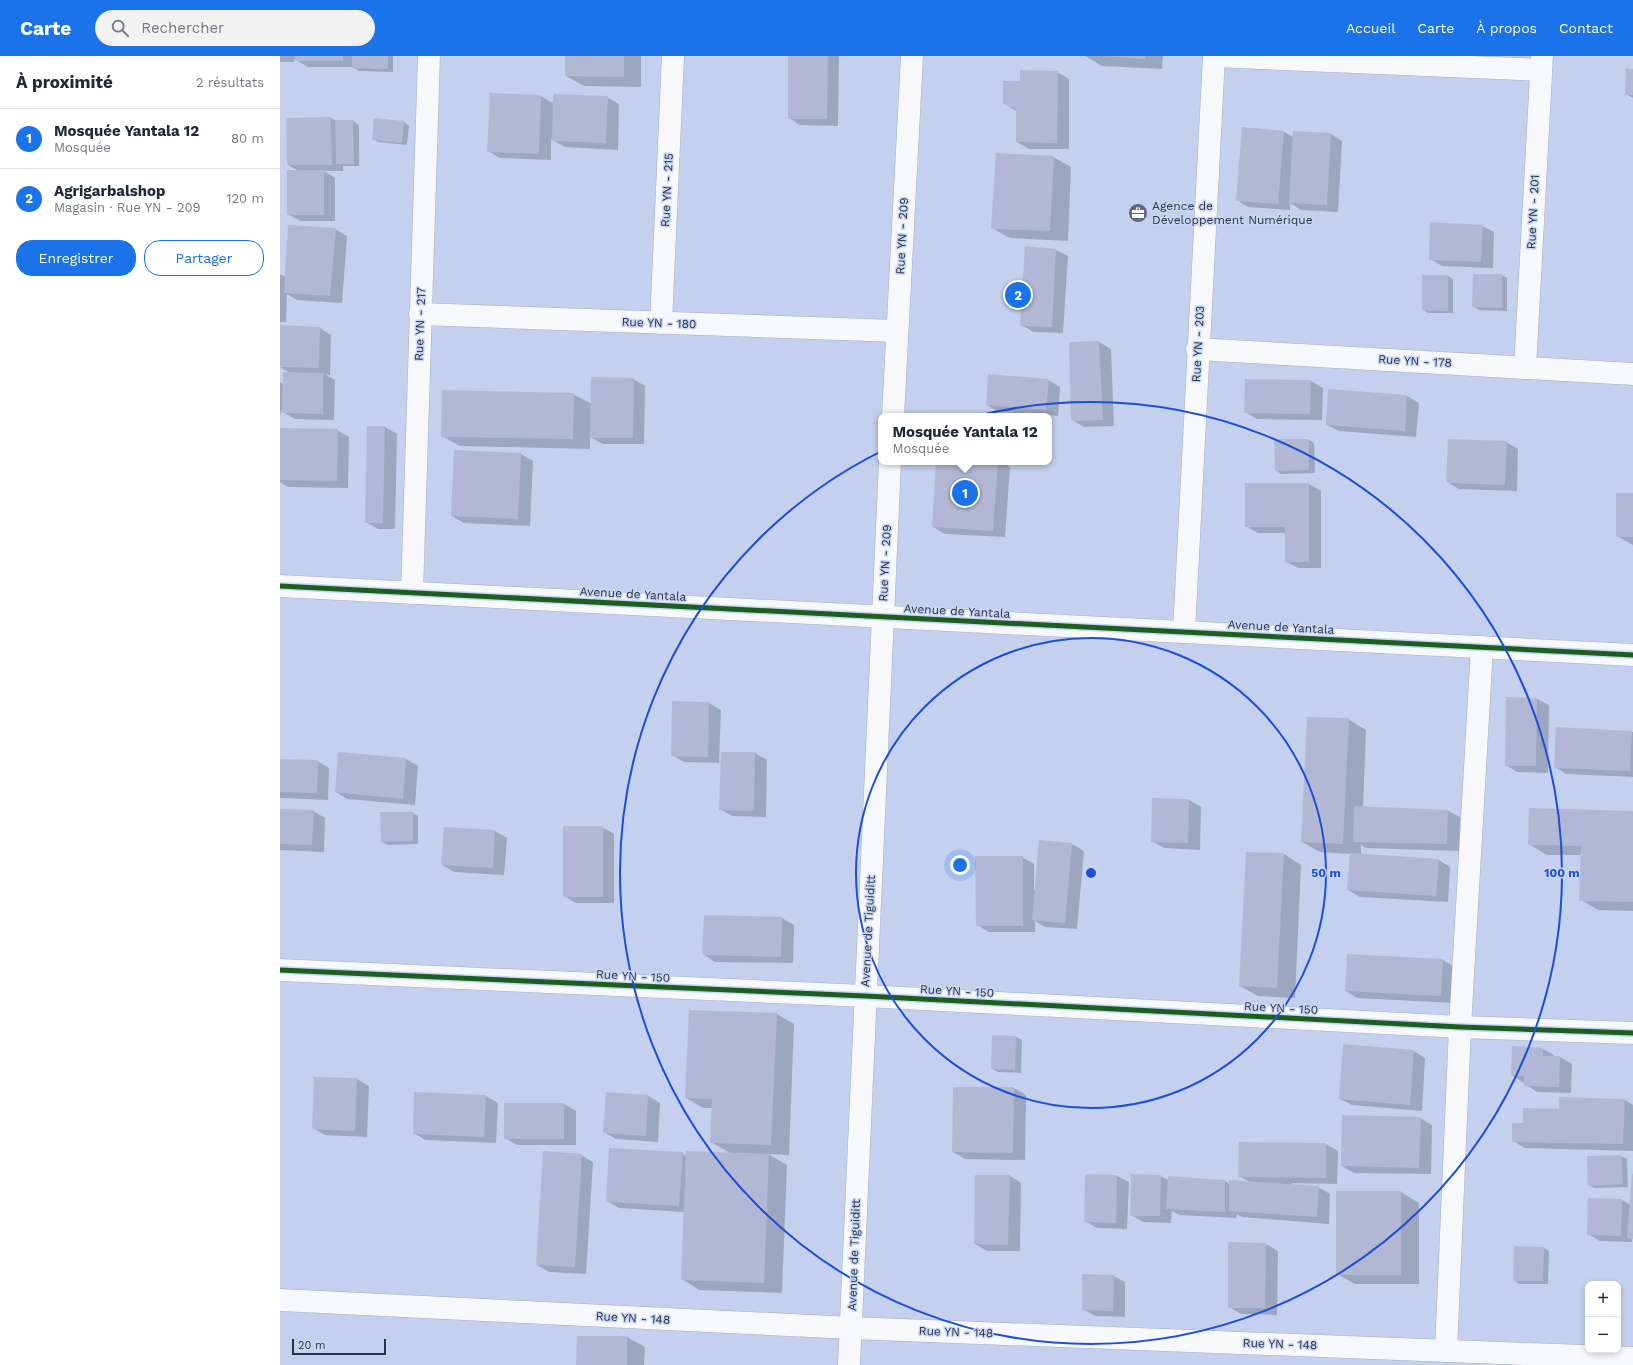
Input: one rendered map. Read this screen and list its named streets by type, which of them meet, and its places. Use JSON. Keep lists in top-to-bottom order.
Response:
{
  "streets": {
    "street": [
      "Rue YN - 215",
      "Rue YN - 201",
      "Rue YN - 209",
      "Rue YN - 180",
      "Rue YN - 217",
      "Rue YN - 203",
      "Rue YN - 178",
      "Avenue de Yantala",
      "Avenue de Tiguiditt",
      "Rue YN - 150",
      "Rue YN - 148"
    ]
  },
  "crossings": [
    ["Rue YN - 215", "Rue YN - 180"],
    ["Rue YN - 201", "Rue YN - 178"],
    ["Rue YN - 209", "Rue YN - 180"],
    ["Rue YN - 209", "Avenue de Yantala"],
    ["Rue YN - 209", "Avenue de Tiguiditt"],
    ["Rue YN - 180", "Rue YN - 217"],
    ["Rue YN - 217", "Avenue de Yantala"],
    ["Rue YN - 203", "Rue YN - 178"],
    ["Rue YN - 203", "Avenue de Yantala"],
    ["Avenue de Yantala", "Avenue de Tiguiditt"],
    ["Avenue de Tiguiditt", "Rue YN - 150"],
    ["Avenue de Tiguiditt", "Rue YN - 148"]
  ],
  "places": {
    "office": ["Agence de Développement Numérique"]
  },
  "scale_bar": "20 m",
  "page": {
    "header": "Carte",
    "search": "Rechercher",
    "nav": [
      "Accueil",
      "Carte",
      "À propos",
      "Contact"
    ],
    "heading": ["À proximité", "2 résultats"],
    "list": [
      {
        "mark": "1",
        "name": "Mosquée Yantala 12",
        "note": "Mosquée",
        "value": "80 m"
      },
      {
        "mark": "2",
        "name": "Agrigarbalshop",
        "note": "Magasin · Rue YN - 209",
        "value": "120 m"
      }
    ],
    "buttons": ["Enregistrer", "Partager"],
    "pins": ["2", "1"],
    "popup": ["Mosquée Yantala 12", "Mosquée"],
    "map_buttons": ["+", "−"],
    "scale": "20 m"
  },
  "rings": ["50 m", "100 m"]
}
